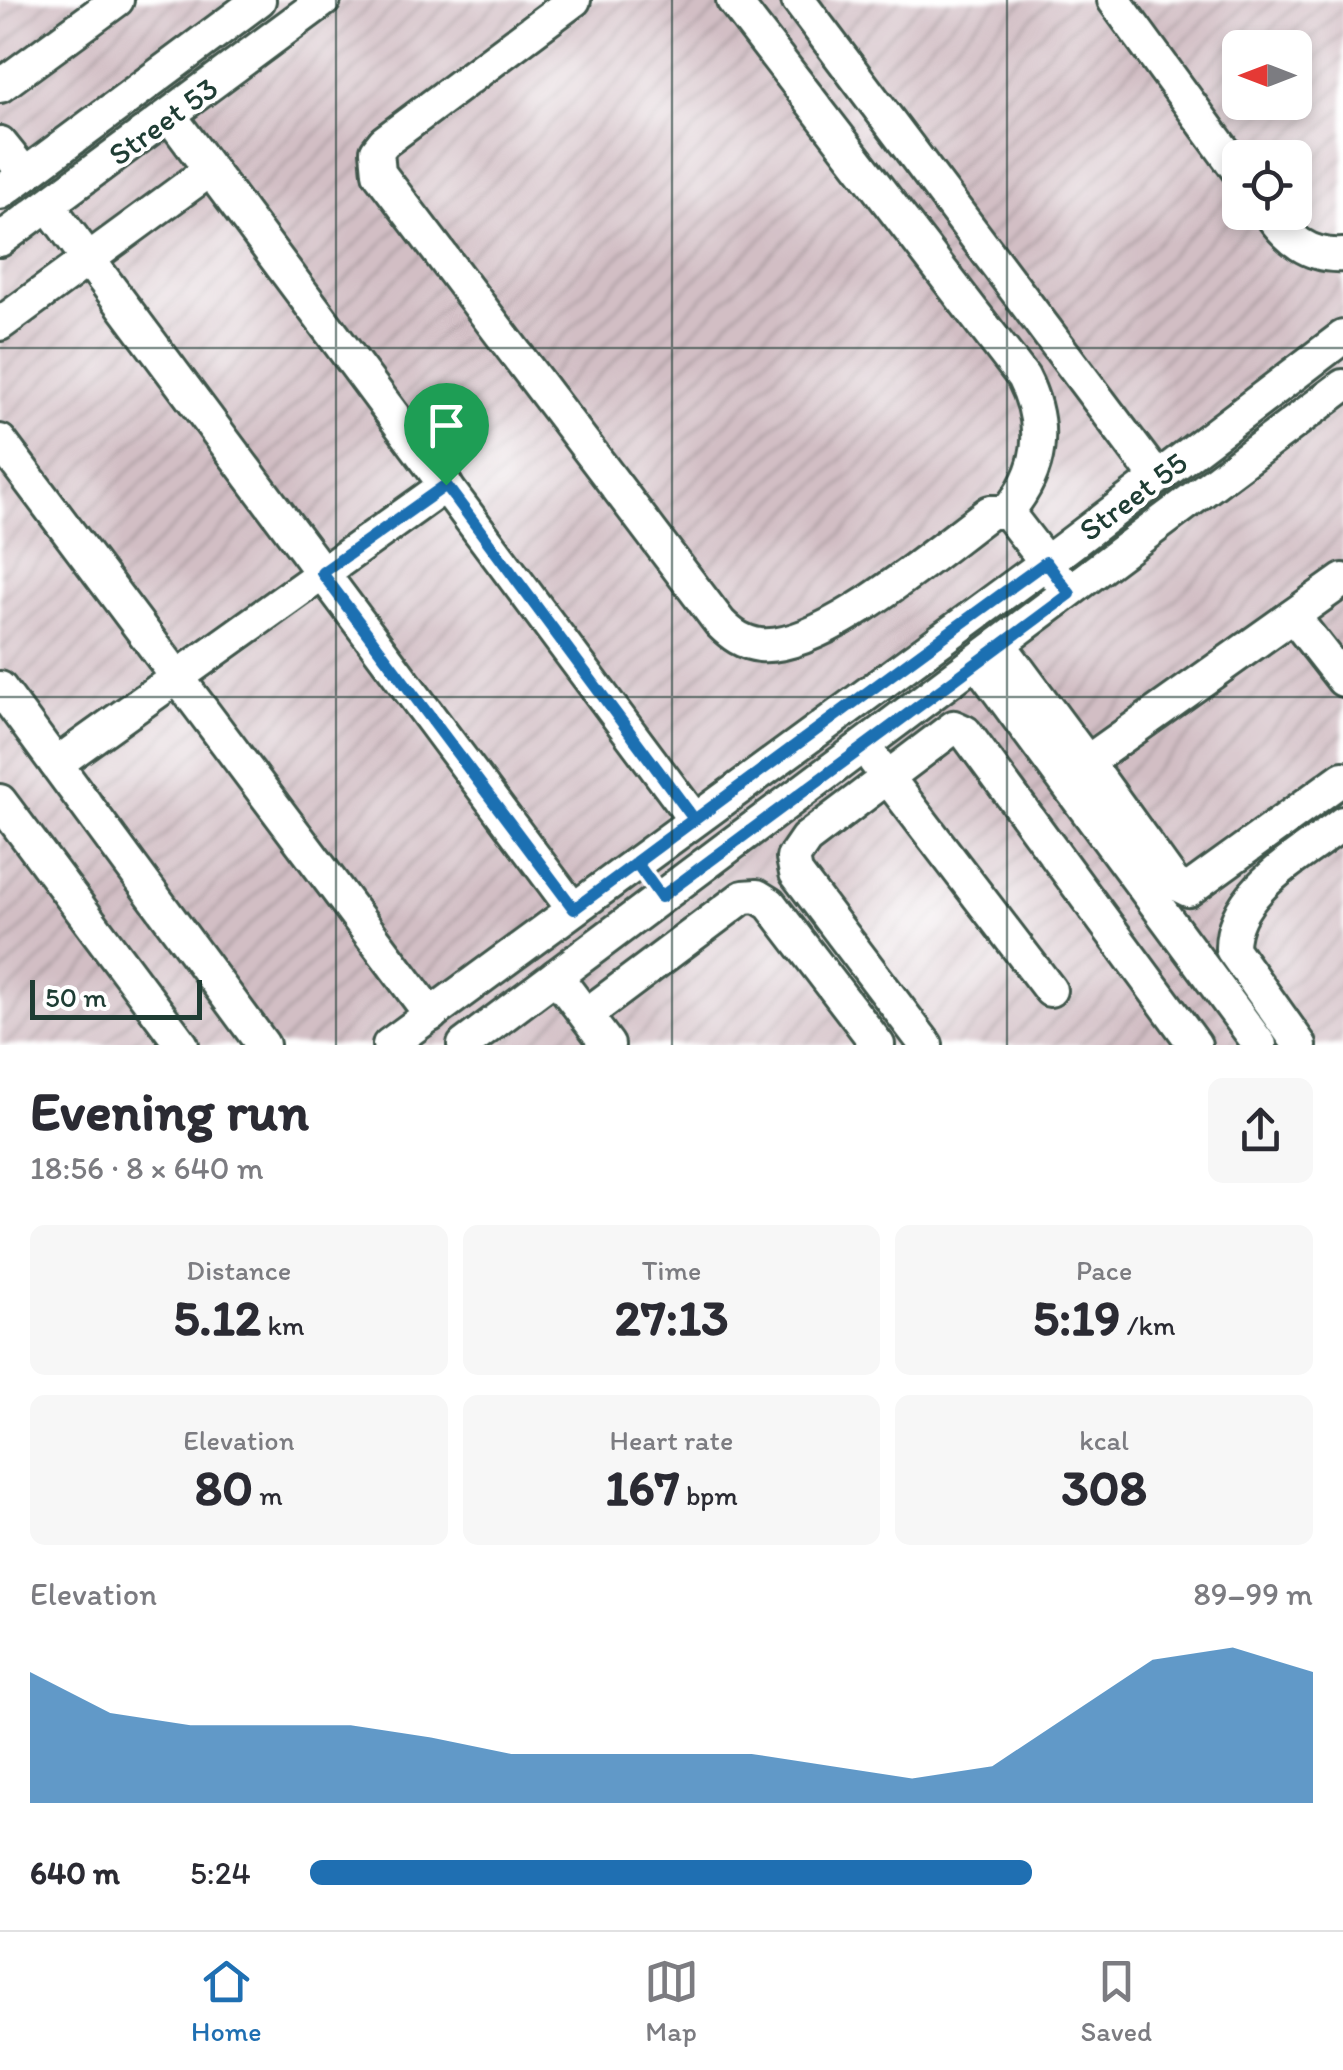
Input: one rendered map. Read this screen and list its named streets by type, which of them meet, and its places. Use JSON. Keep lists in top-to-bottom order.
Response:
{
  "streets": {
    "lane": ["Street 53", "Street 55"]
  },
  "scale_bar": "50 m",
  "north": "left",
  "page": {
    "scale": "50 m",
    "heading": ["Evening run", "18:56 · 8 × 640 m"],
    "stats": [
      ["Distance", "5.12 km"],
      ["Time", "27:13"],
      ["Pace", "5:19 /km"],
      ["Elevation", "80 m"],
      ["Heart rate", "167 bpm"],
      ["kcal", "308"]
    ],
    "chart": ["Elevation", "89–99 m"],
    "list": [
      {
        "name": "640 m",
        "note": "5:24"
      }
    ],
    "tabs": ["Home", "Map", "Saved"]
  }
}
